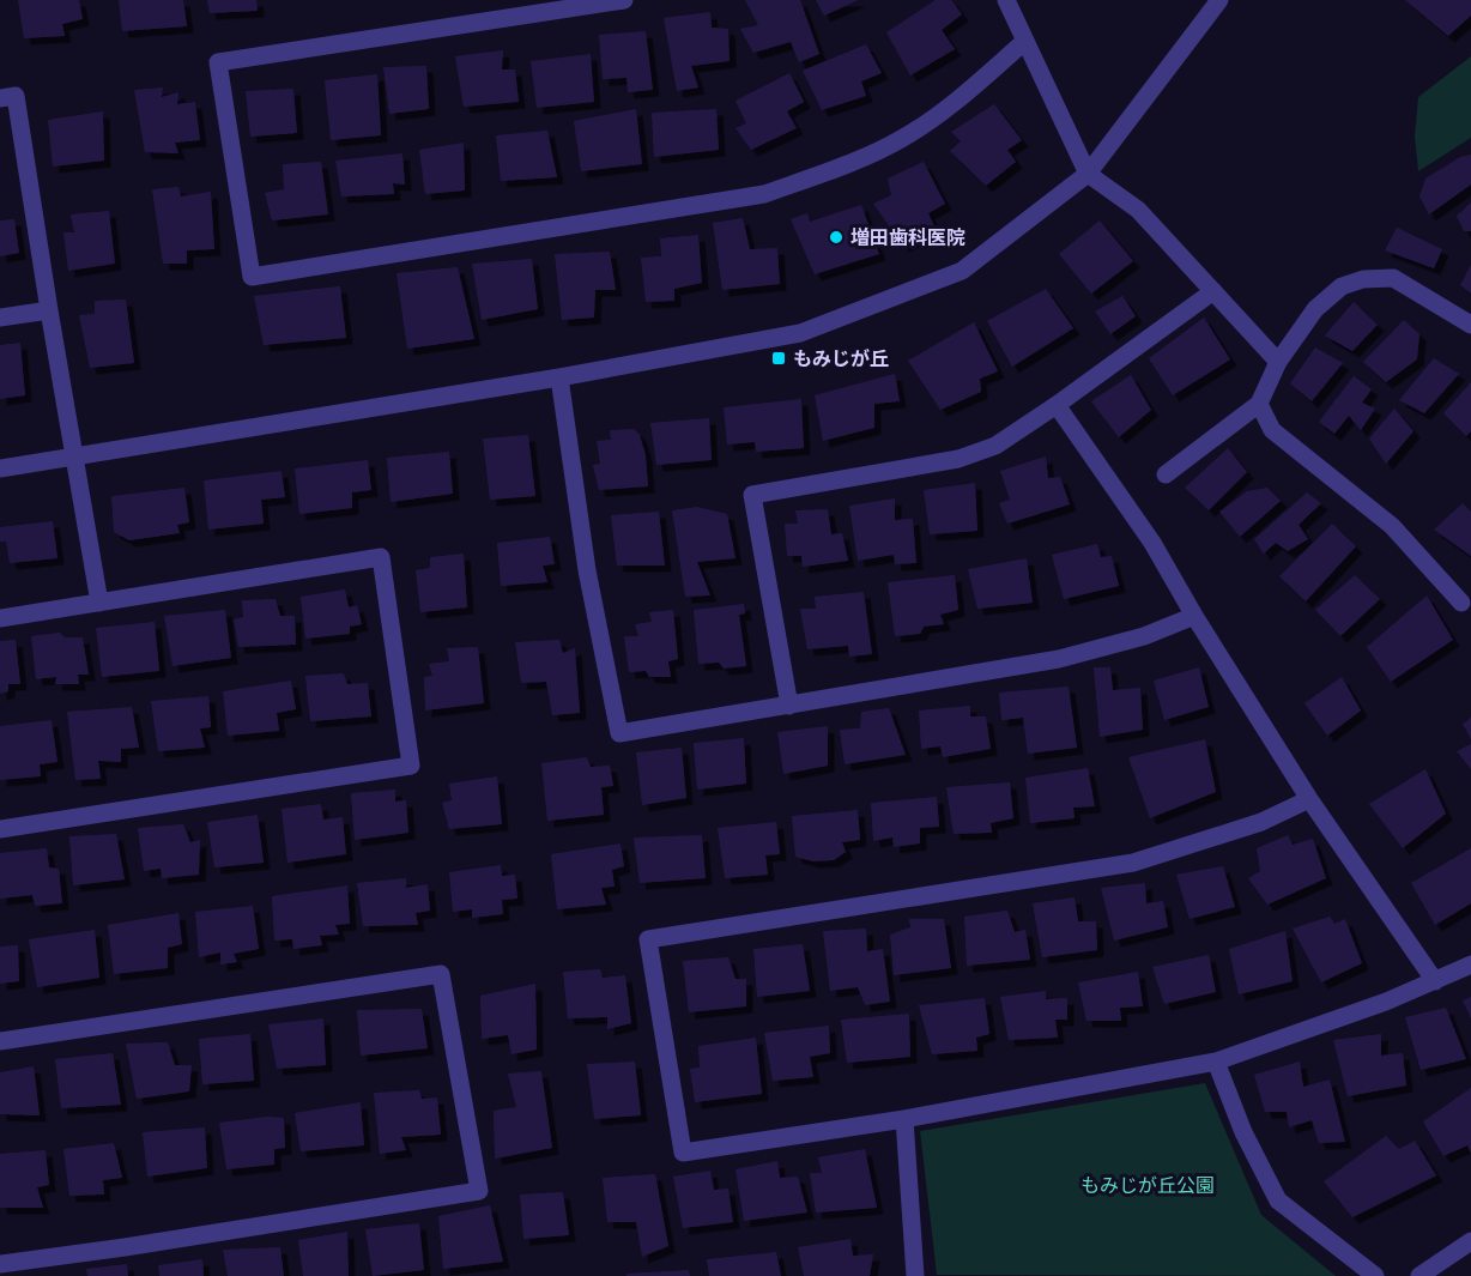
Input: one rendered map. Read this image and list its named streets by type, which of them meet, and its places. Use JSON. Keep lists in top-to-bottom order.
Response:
{
  "parks": ["もみじが丘公園"],
  "places": {
    "other": ["増田歯科医院"],
    "transit": ["もみじが丘"]
  }
}
